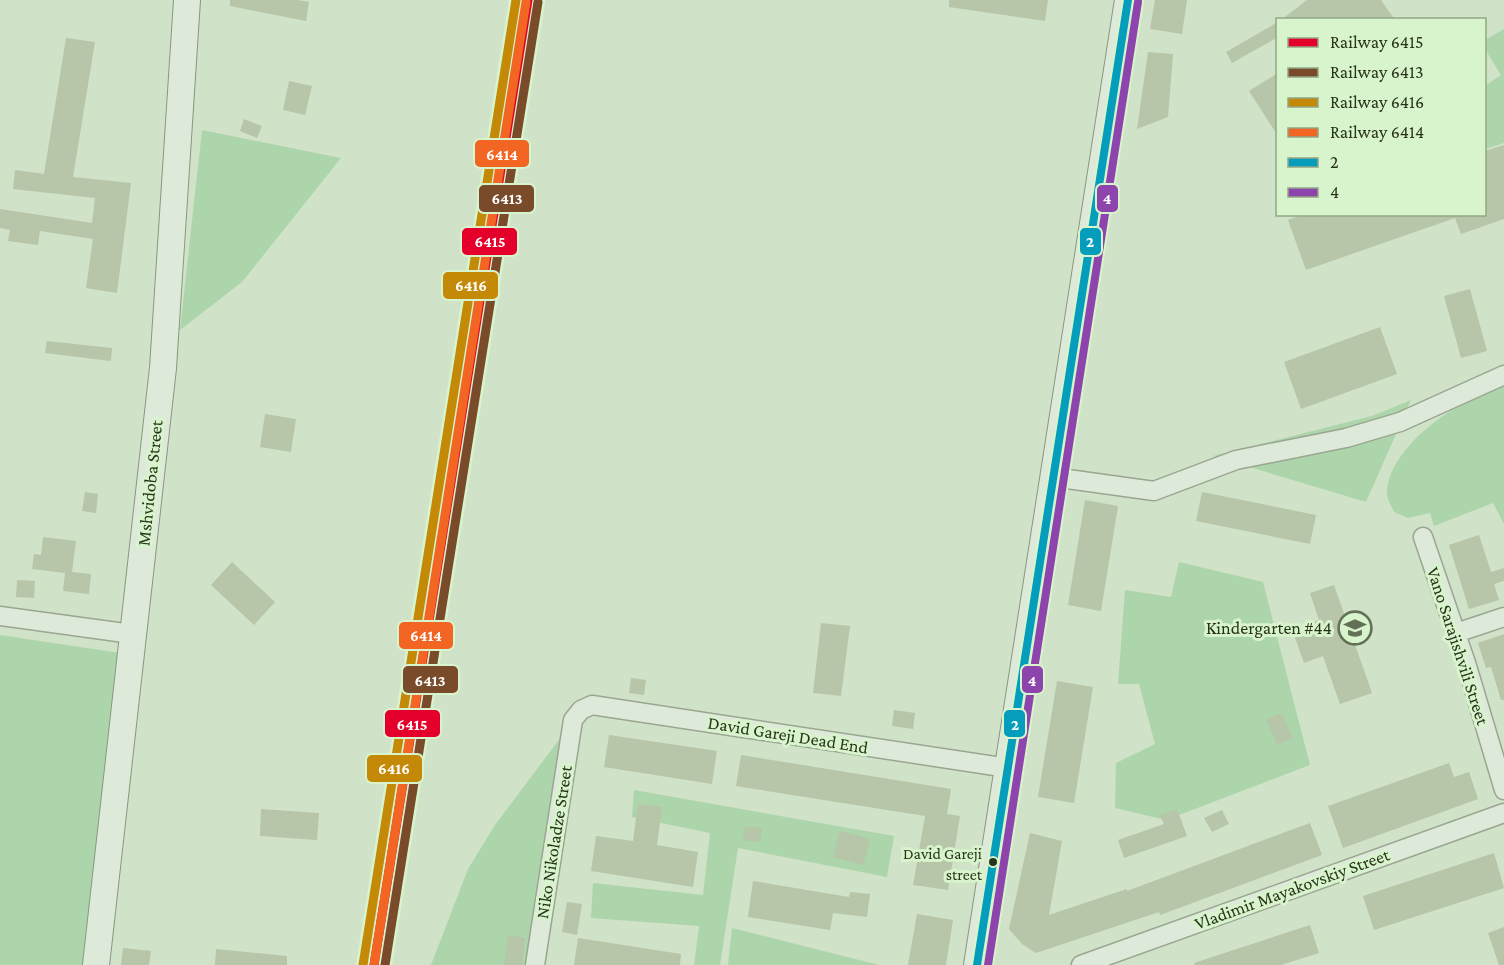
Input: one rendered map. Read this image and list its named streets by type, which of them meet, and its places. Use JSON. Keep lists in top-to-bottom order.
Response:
{
  "streets": {
    "main road": ["Mshvidoba Street"],
    "street": [
      "Vano Sarajishvili Street",
      "David Gareji Dead End",
      "Niko Nikoladze Street",
      "Vladimir Mayakovskiy Street"
    ]
  },
  "crossings": [
    ["David Gareji Dead End", "Niko Nikoladze Street"]
  ],
  "places": {
    "school or university": ["Kindergarten #44"],
    "other": ["David Gareji street"]
  },
  "lines": [
    "rail line 6415",
    "rail line 6416",
    "transit line 2",
    "rail line 6413",
    "rail line 6414",
    "transit line 4"
  ],
  "legend": [
    "Railway 6415",
    "Railway 6413",
    "Railway 6416",
    "Railway 6414",
    "2",
    "4"
  ]
}
